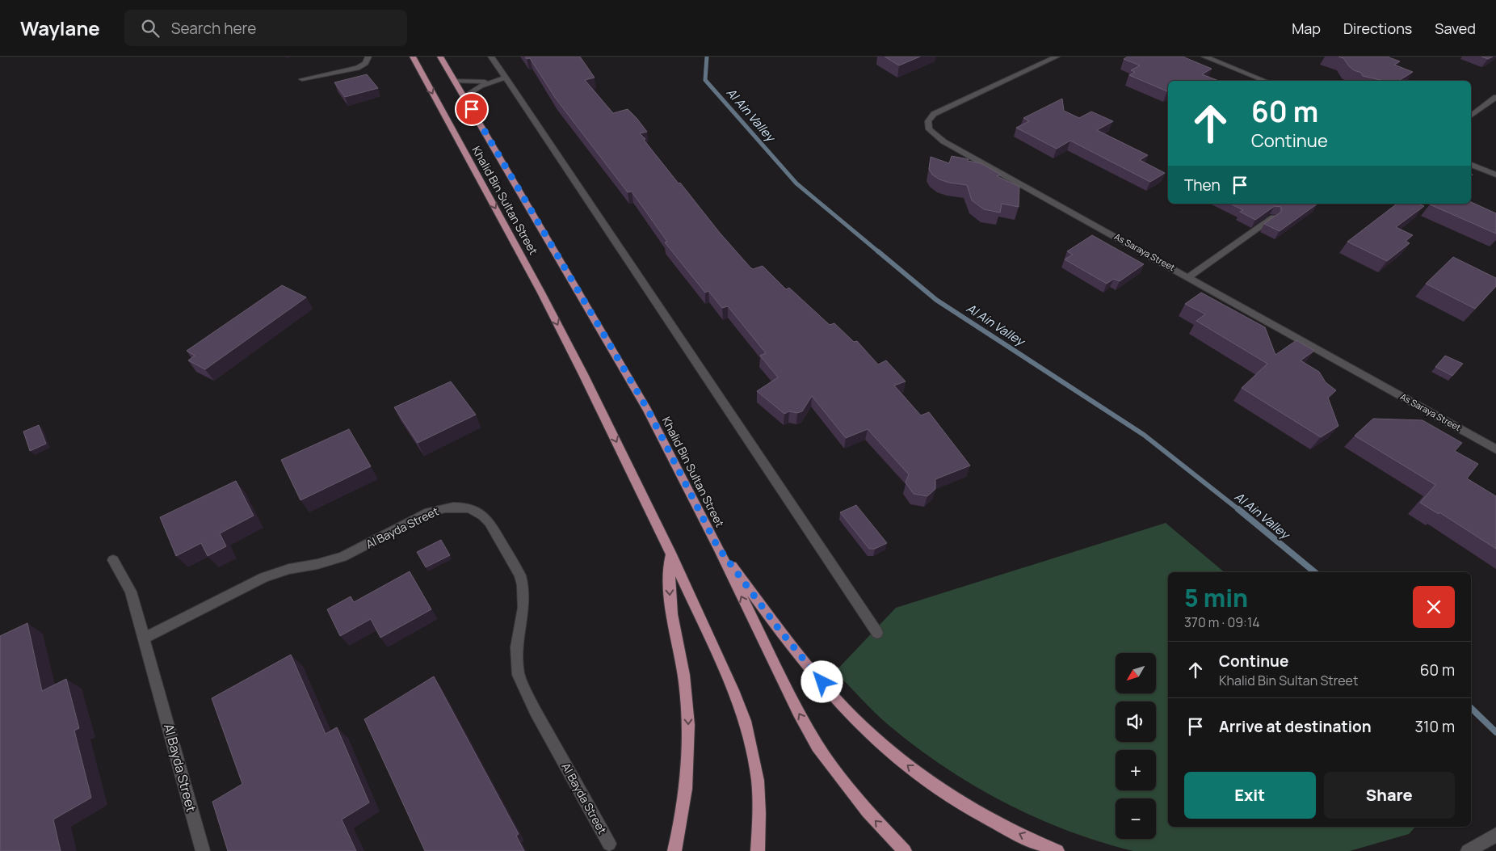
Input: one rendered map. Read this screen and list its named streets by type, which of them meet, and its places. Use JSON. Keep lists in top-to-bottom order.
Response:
{
  "streets": {
    "main road": ["Khalid Bin Sultan Street"],
    "street": ["As Saraya Street", "Al Bayda Street"]
  },
  "water": ["Al Ain Valley"],
  "north": "bottom left",
  "page": {
    "header": "Waylane",
    "search": "Search here",
    "nav": ["Map", "Directions", "Saved"],
    "turn": ["60 m", "Continue"],
    "then": "Then",
    "heading": ["5 min", "370 m · 09:14"],
    "list": [
      {
        "name": "Continue",
        "note": "Khalid Bin Sultan Street",
        "value": "60 m"
      },
      {
        "name": "Arrive at destination",
        "value": "310 m"
      }
    ],
    "map_buttons": ["+", "−"],
    "buttons": ["Exit", "Share"]
  }
}
